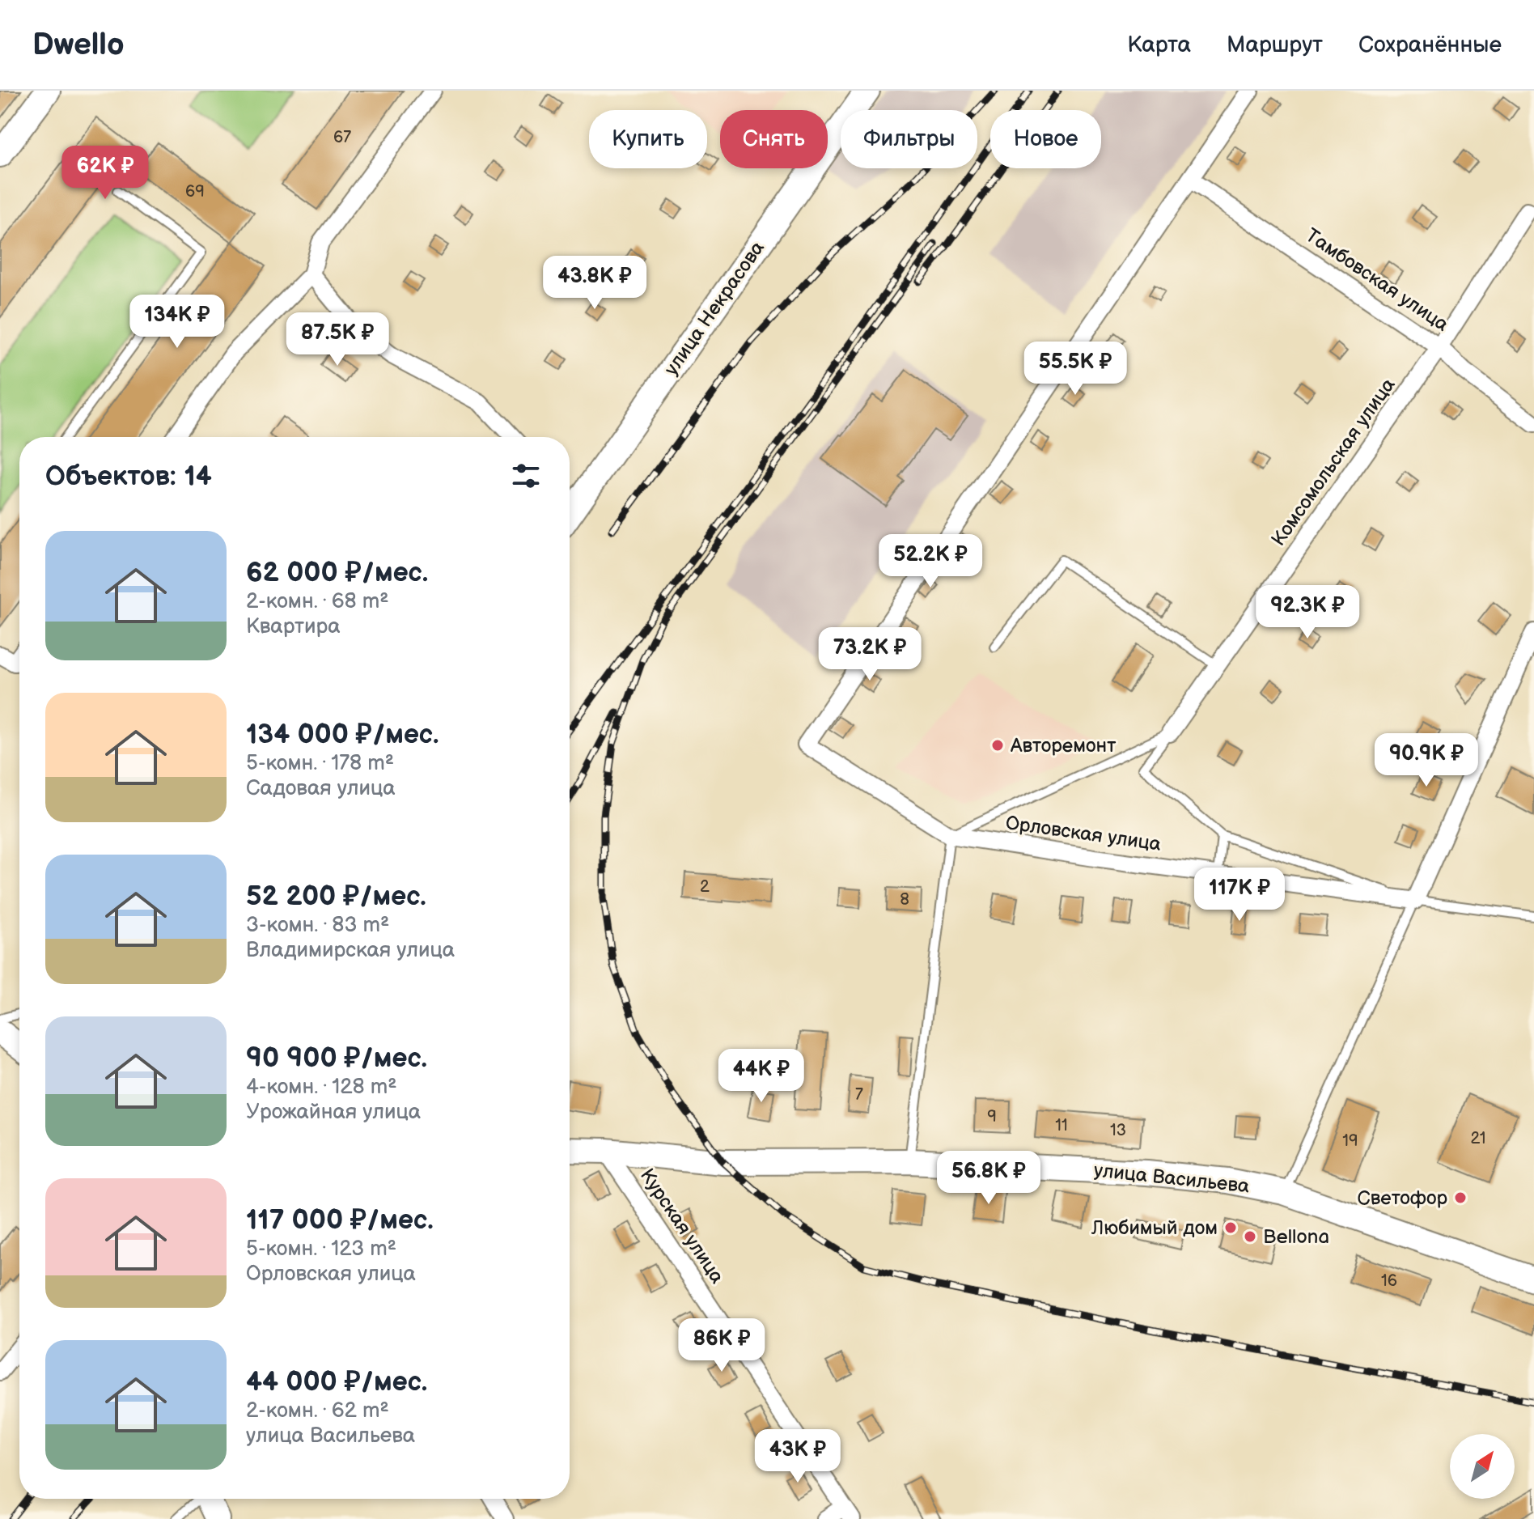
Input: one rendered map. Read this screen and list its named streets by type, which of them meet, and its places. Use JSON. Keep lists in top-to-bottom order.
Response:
{
  "streets": {
    "street": [
      "Тамбовская улица",
      "улица Некрасова",
      "Комсомольская улица",
      "Орловская улица",
      "улица Васильева",
      "Курская улица"
    ]
  },
  "crossings": [
    ["Тамбовская улица", "Комсомольская улица"],
    ["Тамбовская улица", "Орловская улица"],
    ["улица Васильева", "Курская улица"]
  ],
  "places": [
    "Авторемонт",
    "Светофор",
    "Любимый дом",
    "Bellona"
  ],
  "house_numbers": [
    "67",
    "69",
    "2",
    "8",
    "7",
    "9",
    "11",
    "13",
    "21",
    "19",
    "16"
  ],
  "north": "top right",
  "page": {
    "header": "Dwello",
    "nav": ["Карта", "Маршрут", "Сохранённые"],
    "chip": [
      "Купить",
      "Снять",
      "Фильтры",
      "Новое"
    ],
    "price": [
      "62K ₽",
      "43.8K ₽",
      "134K ₽",
      "87.5K ₽",
      "55.5K ₽",
      "52.2K ₽",
      "92.3K ₽",
      "73.2K ₽",
      "90.9K ₽",
      "117K ₽",
      "44K ₽",
      "56.8K ₽",
      "86K ₽",
      "43K ₽"
    ],
    "heading": "Объектов: 14",
    "list": [
      {
        "name": "62 000 ₽/мес.",
        "note": "2-комн. · 68 m² · Квартира"
      },
      {
        "name": "134 000 ₽/мес.",
        "note": "5-комн. · 178 m² · Садовая улица"
      },
      {
        "name": "52 200 ₽/мес.",
        "note": "3-комн. · 83 m² · Владимирская улица"
      },
      {
        "name": "90 900 ₽/мес.",
        "note": "4-комн. · 128 m² · Урожайная улица"
      },
      {
        "name": "117 000 ₽/мес.",
        "note": "5-комн. · 123 m² · Орловская улица"
      },
      {
        "name": "44 000 ₽/мес.",
        "note": "2-комн. · 62 m² · улица Васильева"
      }
    ]
  }
}
